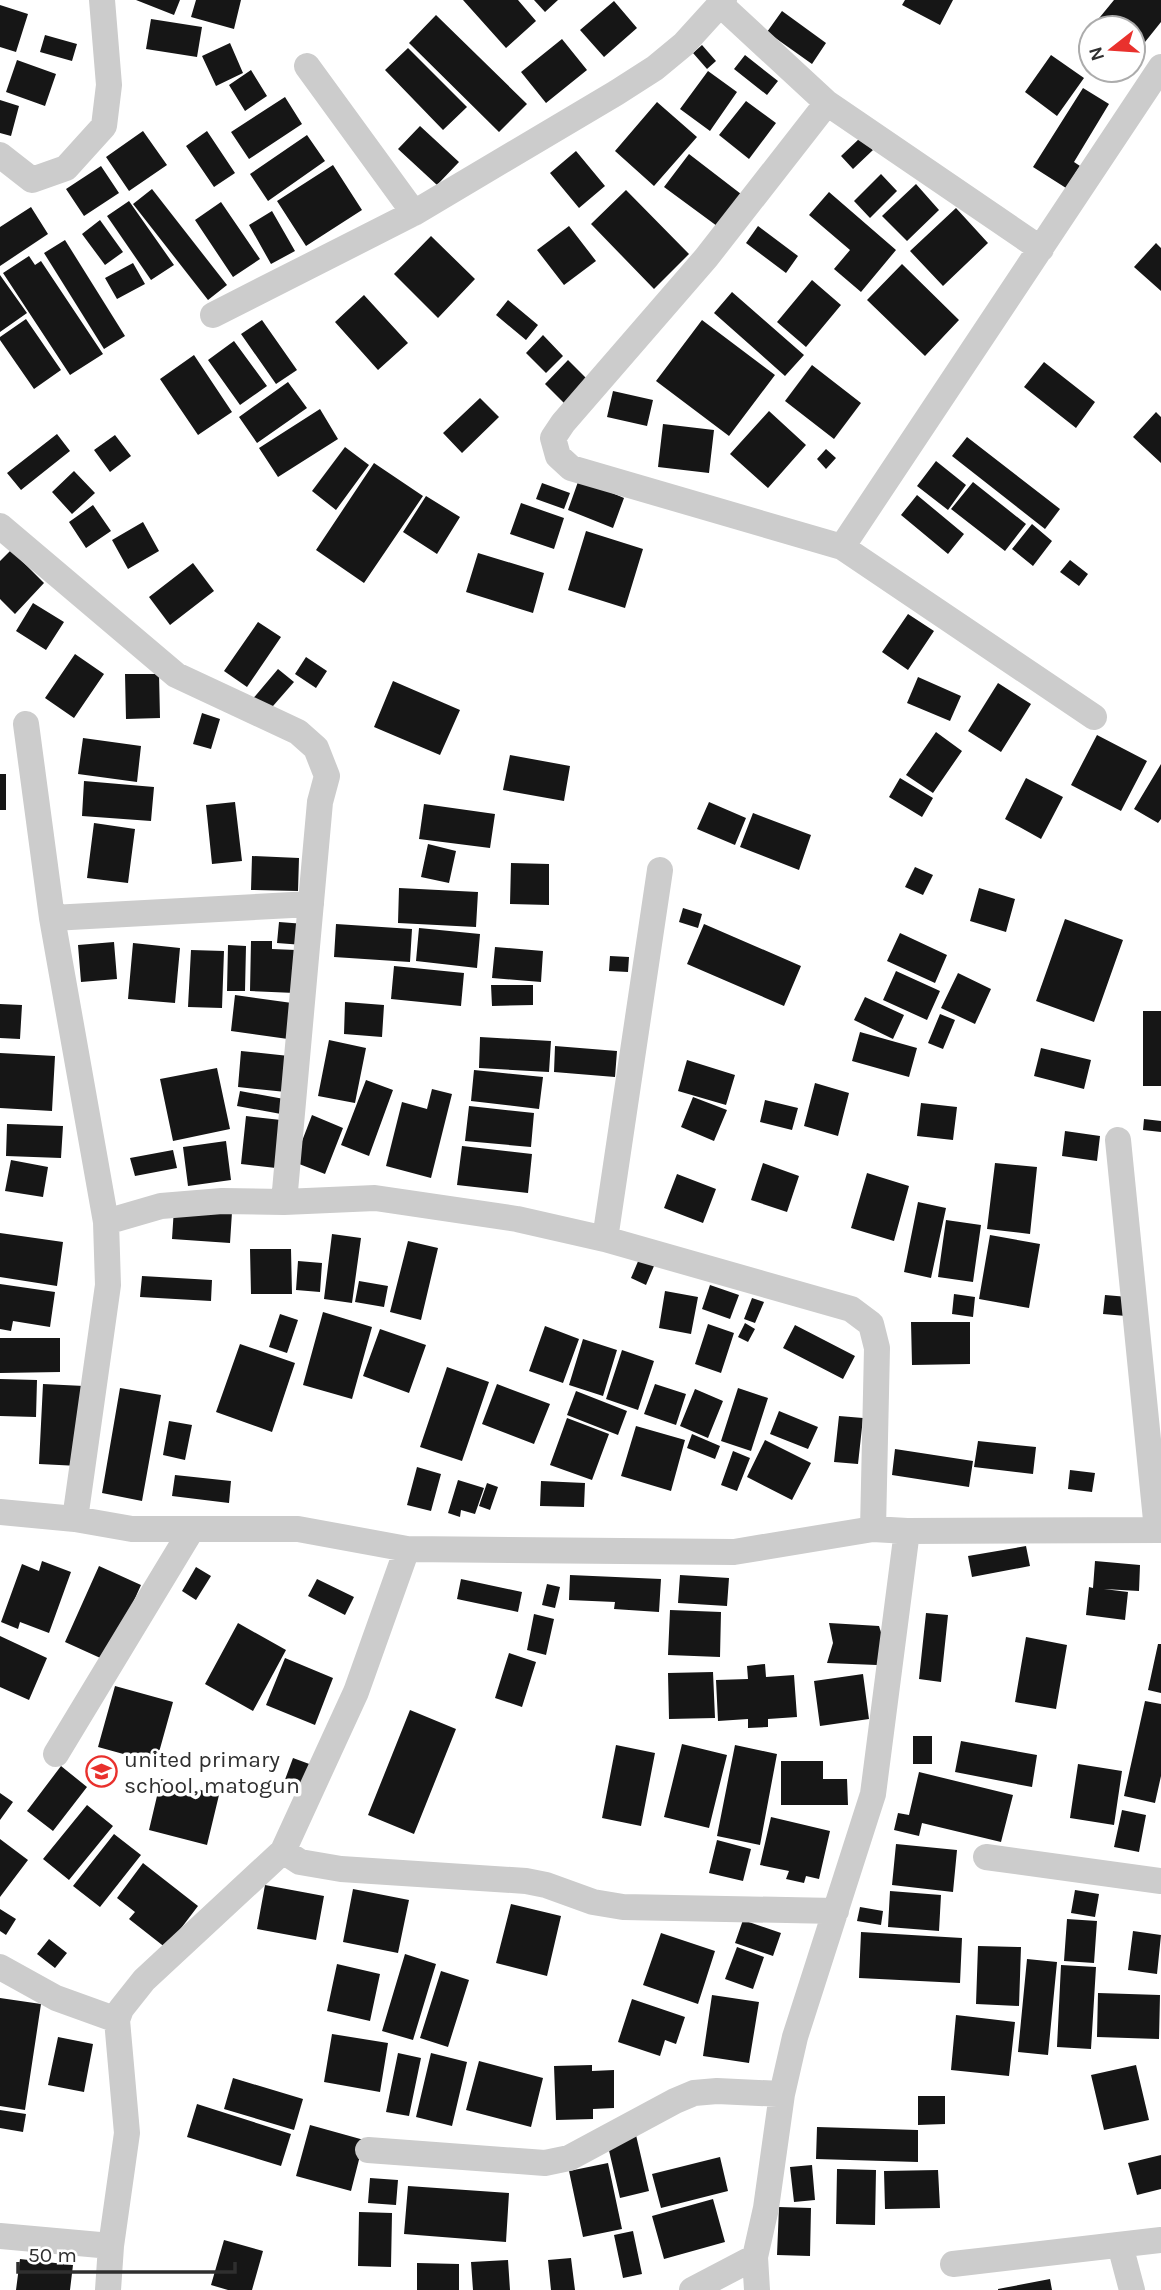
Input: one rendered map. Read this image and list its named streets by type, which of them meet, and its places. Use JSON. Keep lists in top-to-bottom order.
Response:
{
  "places": {
    "school or university": ["united primary school, matogun"]
  },
  "scale_bar": "50 m",
  "north": "left"
}
